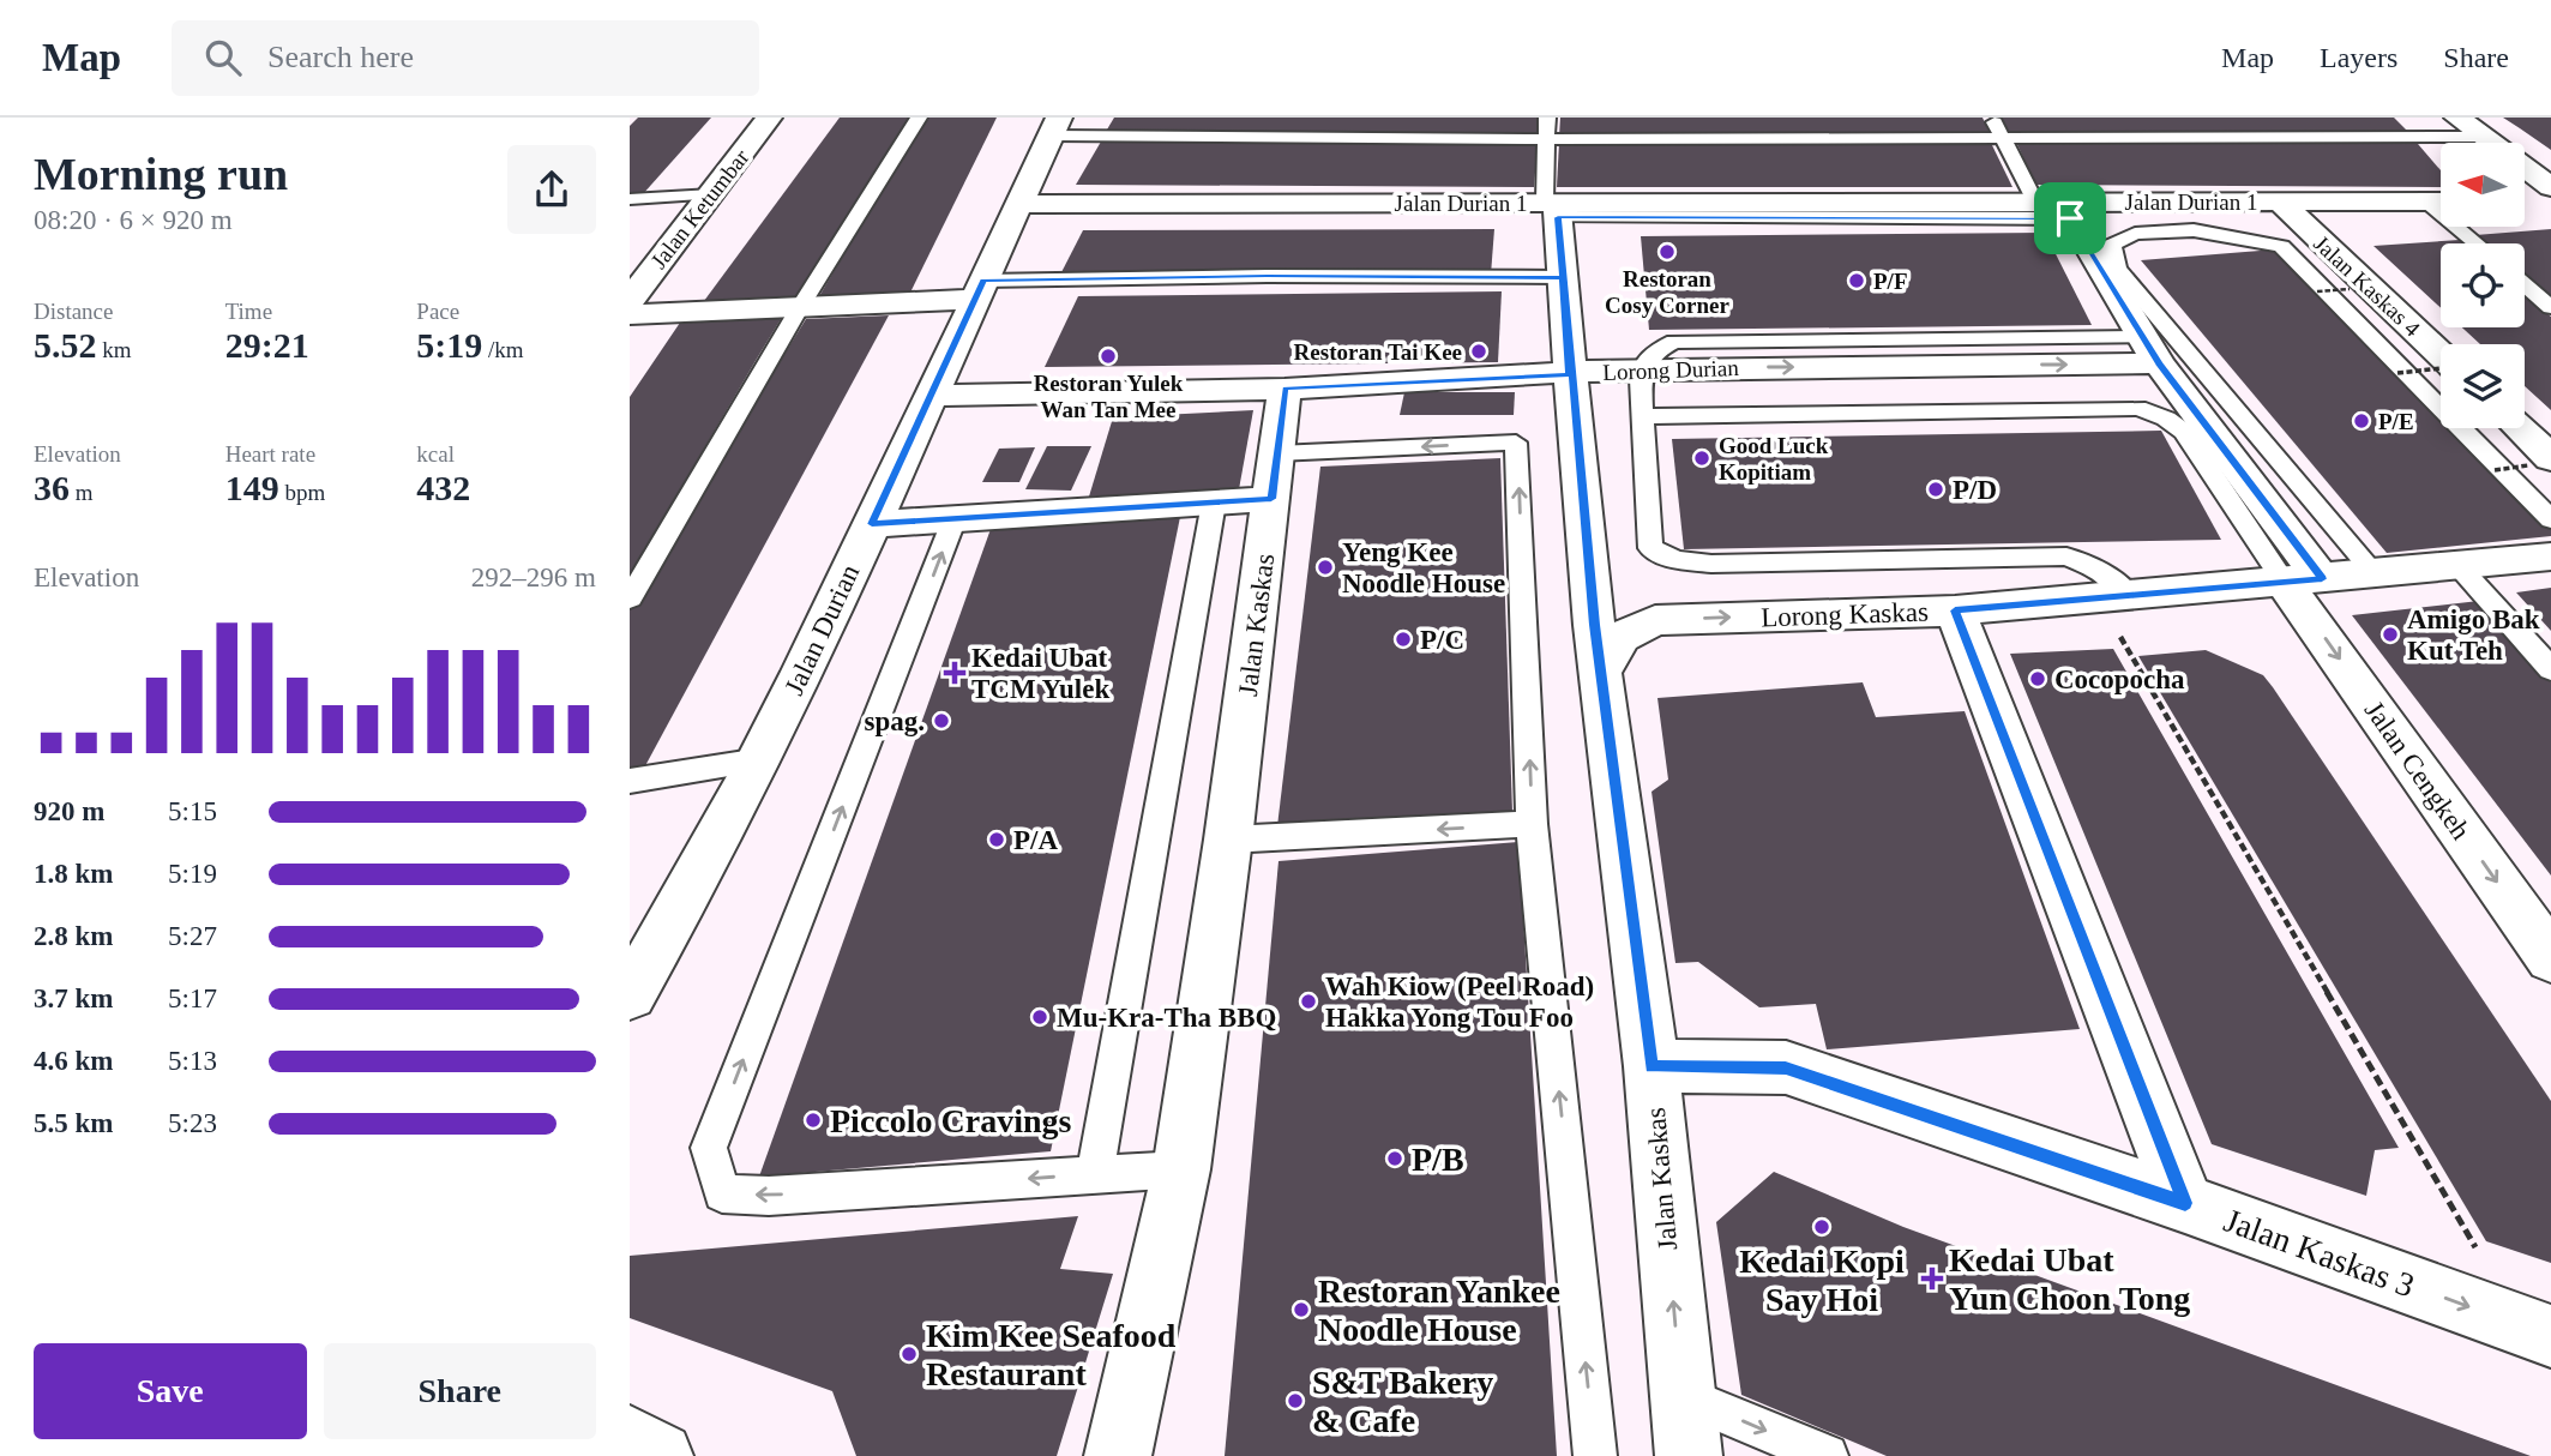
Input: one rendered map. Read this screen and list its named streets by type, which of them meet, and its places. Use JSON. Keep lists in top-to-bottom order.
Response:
{
  "streets": {
    "street": [
      "Jalan Durian 1",
      "Jalan Ketumbar",
      "Jalan Kaskas 4",
      "Lorong Durian",
      "Lorong Kaskas",
      "Jalan Kaskas",
      "Jalan Durian",
      "Jalan Cengkeh",
      "Jalan Kaskas 3"
    ]
  },
  "crossings": [
    ["Jalan Durian 1", "Jalan Kaskas 4"],
    ["Jalan Durian 1", "Jalan Kaskas"],
    ["Jalan Durian 1", "Jalan Durian"],
    ["Jalan Durian 1", "Jalan Cengkeh"],
    ["Lorong Durian", "Jalan Kaskas"],
    ["Lorong Durian", "Jalan Durian"],
    ["Lorong Durian", "Jalan Cengkeh"],
    ["Lorong Kaskas", "Jalan Kaskas"],
    ["Lorong Kaskas", "Jalan Cengkeh"],
    ["Jalan Kaskas", "Jalan Kaskas 3"]
  ],
  "one_way": ["Jalan Kaskas 3"],
  "places": {
    "other": [
      "Restoran Cosy Corner",
      "P/F",
      "Restoran Tai Kee",
      "Restoran Yulek Wan Tan Mee",
      "P/E",
      "Good Luck Kopitiam",
      "P/D",
      "Yeng Kee Noodle House",
      "Amigo Bak Kut Teh",
      "P/C",
      "Cocopocha",
      "spag.",
      "P/A",
      "Wah Kiow (Peel Road) Hakka Yong Tou Foo",
      "Mu-Kra-Tha BBQ",
      "Piccolo Cravings",
      "P/B",
      "Kedai Kopi Say Hoi",
      "Restoran Yankee Noodle House",
      "Kim Kee Seafood Restaurant",
      "S&T Bakery & Cafe"
    ],
    "health": ["Kedai Ubat TCM Yulek", "Kedai Ubat Yun Choon Tong"]
  },
  "north": "left",
  "page": {
    "header": "Map",
    "search": "Search here",
    "nav": ["Map", "Layers", "Share"],
    "heading": ["Morning run", "08:20 · 6 × 920 m"],
    "stats": [
      ["Distance", "5.52 km"],
      ["Time", "29:21"],
      ["Pace", "5:19 /km"],
      ["Elevation", "36 m"],
      ["Heart rate", "149 bpm"],
      ["kcal", "432"]
    ],
    "chart": ["Elevation", "292–296 m"],
    "list": [
      {
        "name": "920 m",
        "note": "5:15"
      },
      {
        "name": "1.8 km",
        "note": "5:19"
      },
      {
        "name": "2.8 km",
        "note": "5:27"
      },
      {
        "name": "3.7 km",
        "note": "5:17"
      },
      {
        "name": "4.6 km",
        "note": "5:13"
      },
      {
        "name": "5.5 km",
        "note": "5:23"
      }
    ],
    "buttons": ["Save", "Share"]
  }
}
